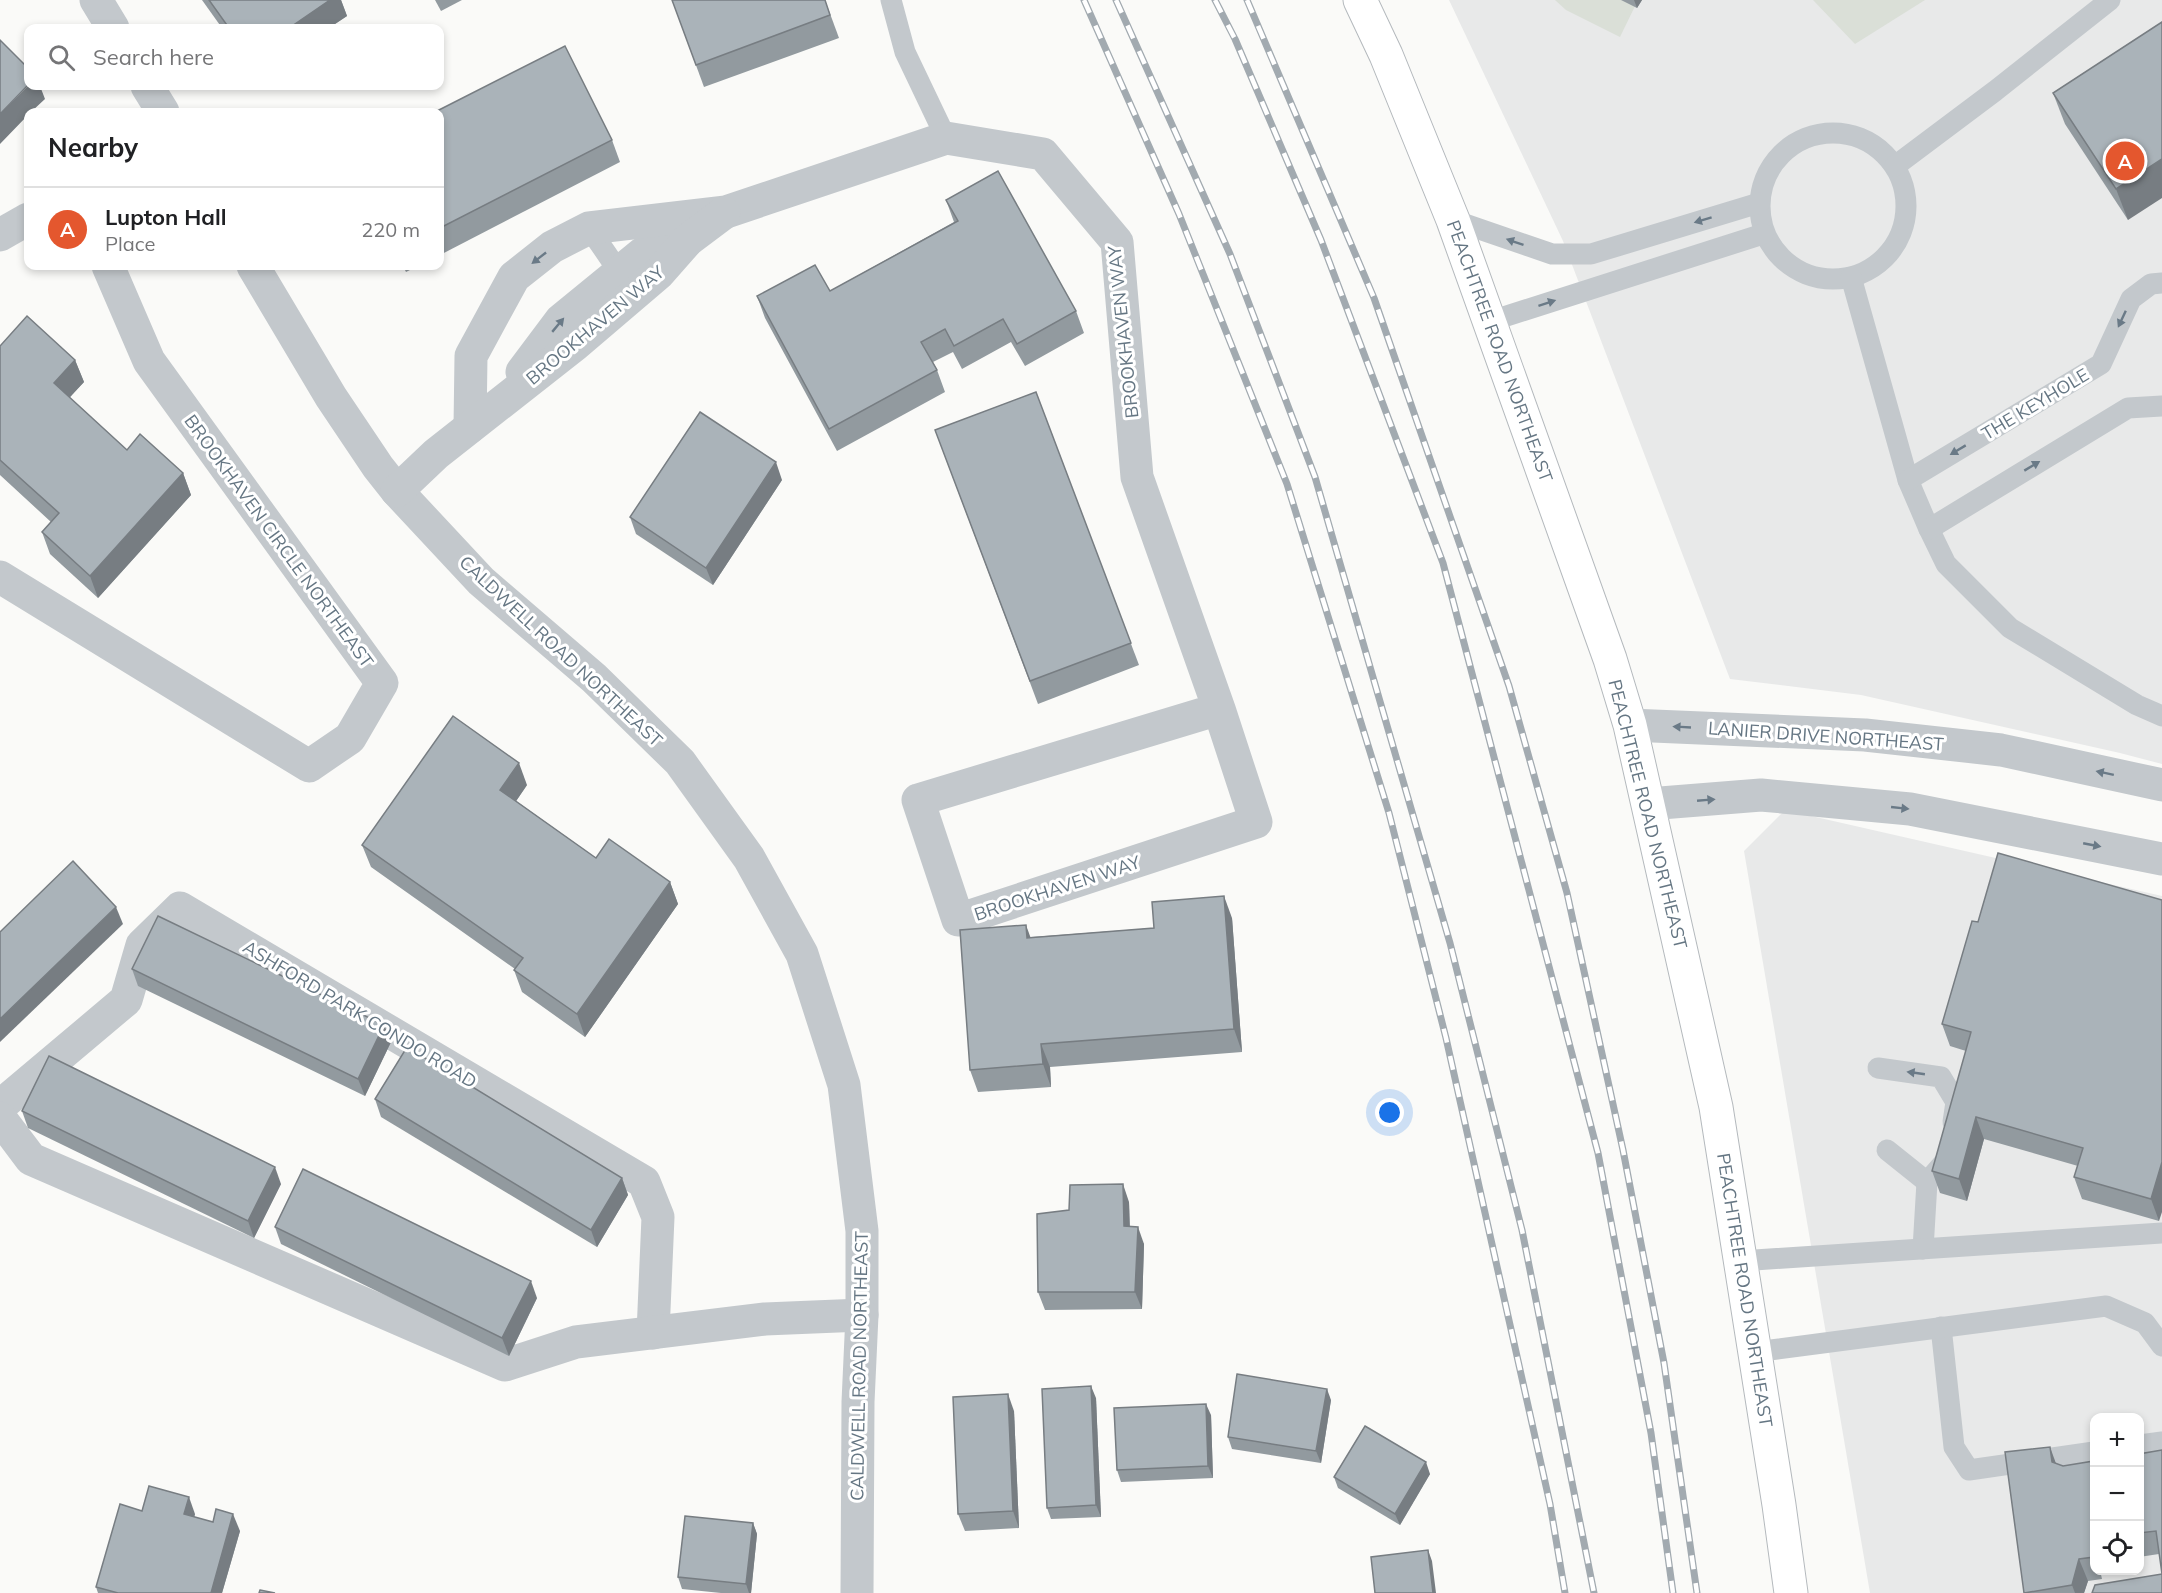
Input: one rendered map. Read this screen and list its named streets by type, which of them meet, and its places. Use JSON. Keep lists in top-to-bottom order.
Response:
{
  "streets": {
    "highway": ["PEACHTREE ROAD NORTHEAST"],
    "street": [
      "BROOKHAVEN WAY",
      "BROOKHAVEN CIRCLE NORTHEAST",
      "CALDWELL ROAD NORTHEAST",
      "LANIER DRIVE NORTHEAST",
      "ASHFORD PARK CONDO ROAD"
    ],
    "lane": ["THE KEYHOLE"]
  },
  "crossings": [
    ["BROOKHAVEN WAY", "CALDWELL ROAD NORTHEAST"],
    ["PEACHTREE ROAD NORTHEAST", "LANIER DRIVE NORTHEAST"]
  ],
  "page": {
    "search": "Search here",
    "heading": "Nearby",
    "pins": "A",
    "list": [
      {
        "mark": "A",
        "name": "Lupton Hall",
        "note": "Place",
        "value": "220 m"
      }
    ],
    "map_buttons": ["+", "−"]
  }
}
